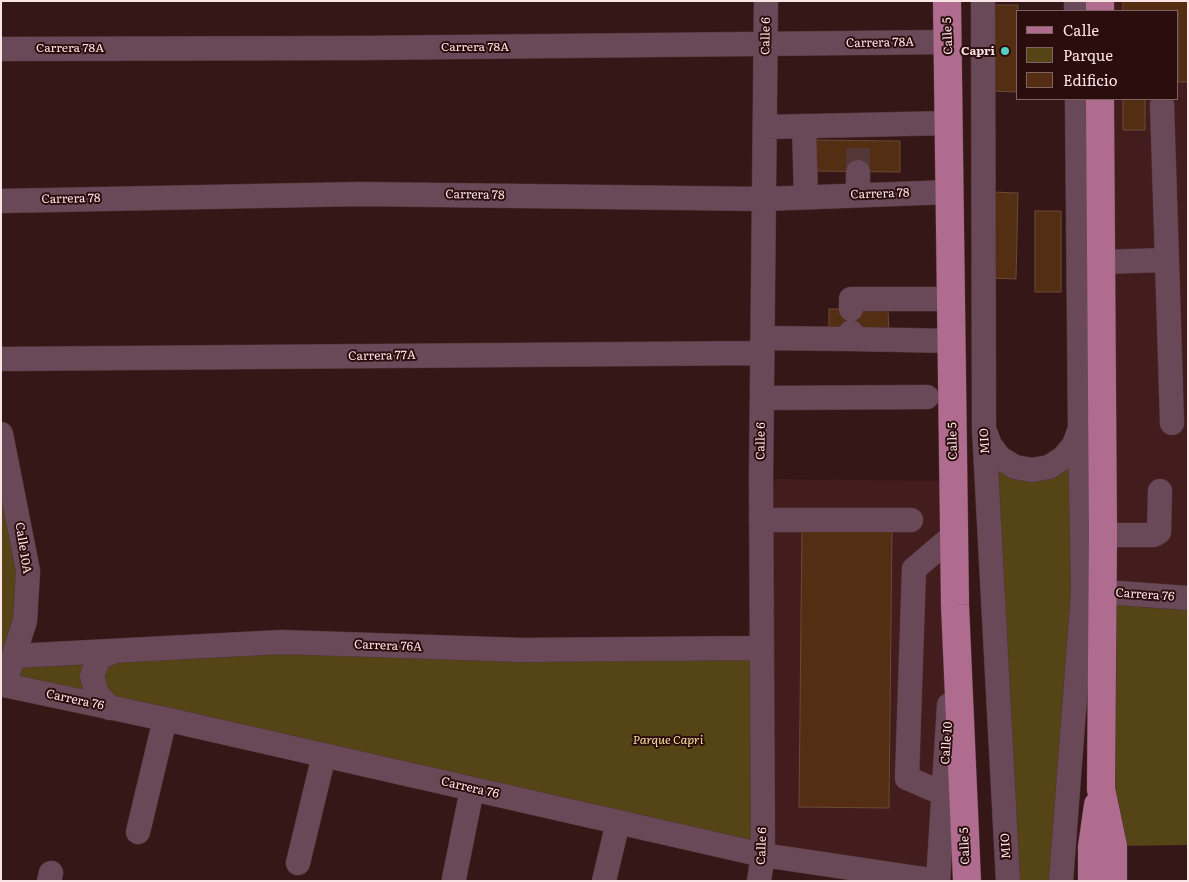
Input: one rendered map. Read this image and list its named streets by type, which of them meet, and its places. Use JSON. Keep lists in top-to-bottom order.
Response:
{
  "streets": {
    "main road": ["Calle 5"],
    "street": [
      "Calle 6",
      "Carrera 78A",
      "Carrera 78",
      "Carrera 77A",
      "MIO",
      "Calle 10A",
      "Carrera 76",
      "Carrera 76A",
      "Calle 10"
    ]
  },
  "crossings": [
    ["Calle 6", "Carrera 78A"],
    ["Calle 6", "Carrera 78"],
    ["Calle 6", "Carrera 77A"],
    ["Calle 6", "Carrera 76"],
    ["Calle 6", "Carrera 76A"],
    ["Calle 5", "Carrera 78A"],
    ["Calle 5", "Carrera 78"],
    ["Calle 5", "Carrera 77A"],
    ["Calle 5", "Calle 10"],
    ["Calle 10A", "Carrera 76"],
    ["Calle 10A", "Carrera 76A"],
    ["Carrera 76", "Calle 10"]
  ],
  "parks": ["Parque Capri"],
  "places": ["Capri"],
  "legend": ["Calle", "Parque", "Edificio"]
}
